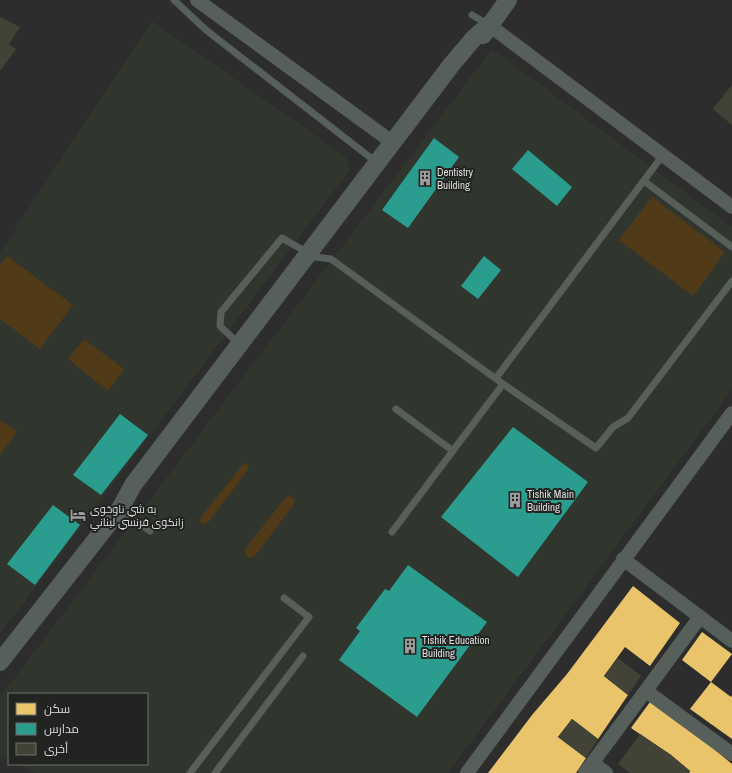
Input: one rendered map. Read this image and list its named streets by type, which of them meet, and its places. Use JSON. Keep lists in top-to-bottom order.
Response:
{
  "places": {
    "building": ["Dentistry Building", "Tishik Main Building", "Tishik Education Building"],
    "hotel": ["به شي ناوخوى زانكوى فرنسي لبناني"]
  },
  "legend": ["سكن", "مدارس", "أخرى"]
}
